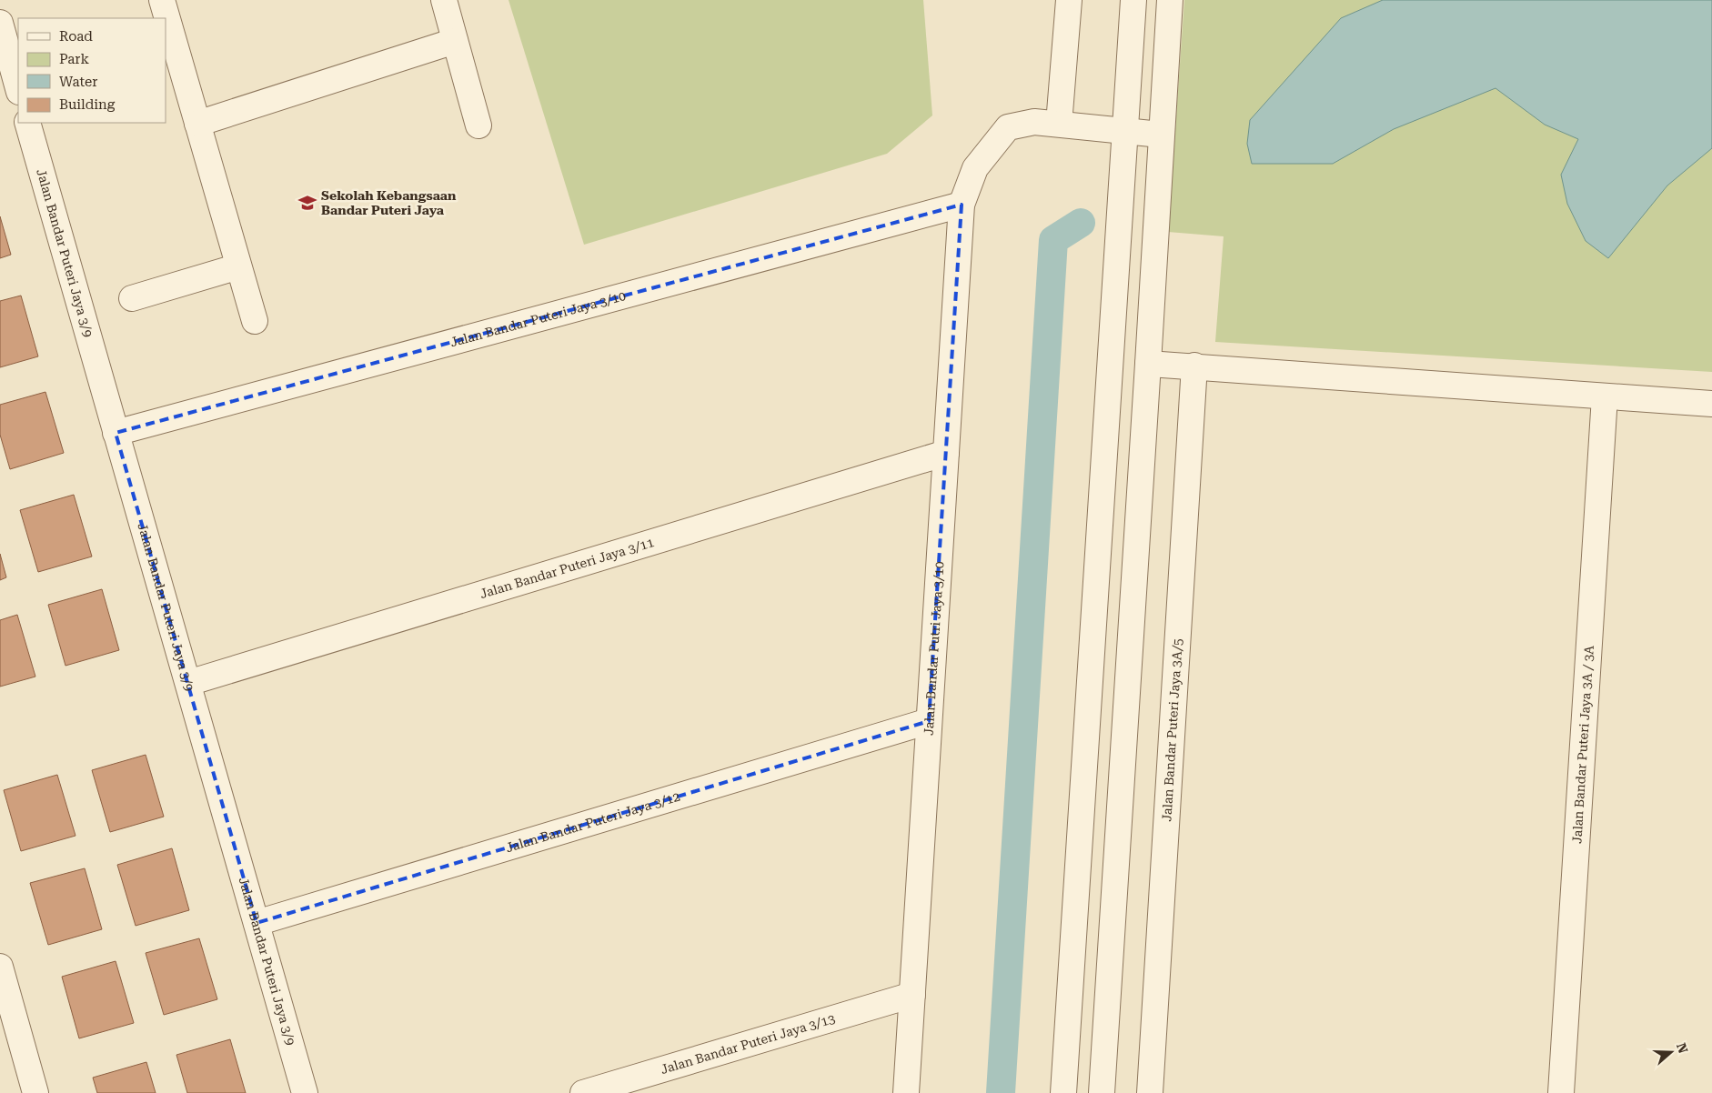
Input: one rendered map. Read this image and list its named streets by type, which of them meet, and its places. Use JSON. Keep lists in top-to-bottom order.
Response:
{
  "streets": {
    "street": [
      "Jalan Bandar Puteri Jaya 3/9",
      "Jalan Bandar Puteri Jaya 3/10",
      "Jalan Bandar Puteri Jaya 3/11",
      "Jalan Bandar Putri Jaya 3/10",
      "Jalan Bandar Puteri Jaya 3A/5",
      "Jalan Bandar Puteri Jaya 3A / 3A",
      "Jalan Bandar Puteri Jaya 3/12",
      "Jalan Bandar Puteri Jaya 3/13"
    ]
  },
  "crossings": [
    ["Jalan Bandar Puteri Jaya 3/9", "Jalan Bandar Puteri Jaya 3/10"],
    ["Jalan Bandar Puteri Jaya 3/9", "Jalan Bandar Puteri Jaya 3/11"],
    ["Jalan Bandar Puteri Jaya 3/9", "Jalan Bandar Puteri Jaya 3/12"],
    ["Jalan Bandar Puteri Jaya 3/10", "Jalan Bandar Putri Jaya 3/10"],
    ["Jalan Bandar Puteri Jaya 3/11", "Jalan Bandar Putri Jaya 3/10"],
    ["Jalan Bandar Putri Jaya 3/10", "Jalan Bandar Puteri Jaya 3/12"],
    ["Jalan Bandar Putri Jaya 3/10", "Jalan Bandar Puteri Jaya 3/13"]
  ],
  "places": {
    "school or university": ["Sekolah Kebangsaan Bandar Puteri Jaya"]
  },
  "legend": [
    "Road",
    "Park",
    "Water",
    "Building"
  ],
  "north": "right"
}
